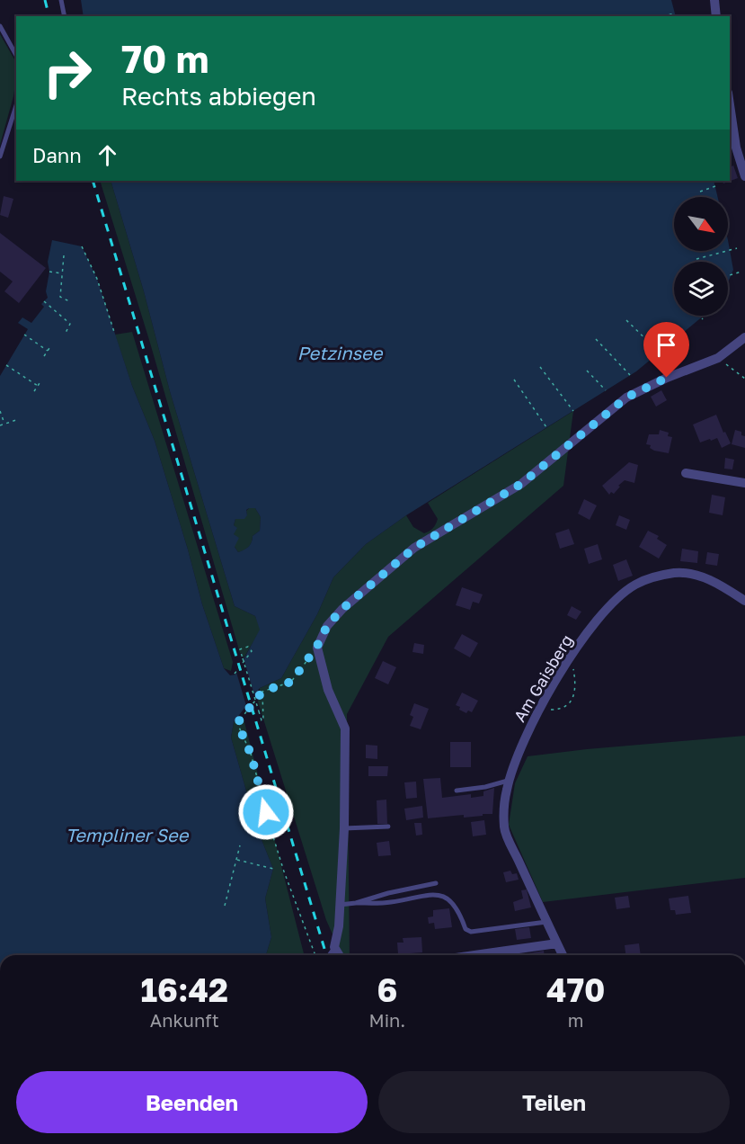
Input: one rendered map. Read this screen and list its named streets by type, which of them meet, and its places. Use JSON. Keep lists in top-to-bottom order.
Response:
{
  "streets": {
    "street": ["Am Gaisberg"]
  },
  "water": ["Petzinsee", "Templiner See"],
  "north": "bottom right",
  "page": {
    "turn": ["70 m", "Rechts abbiegen"],
    "then": "Dann",
    "eta": [
      "16:42",
      "Ankunft",
      "6",
      "Min.",
      "470",
      "m"
    ],
    "buttons": ["Beenden", "Teilen"]
  }
}
